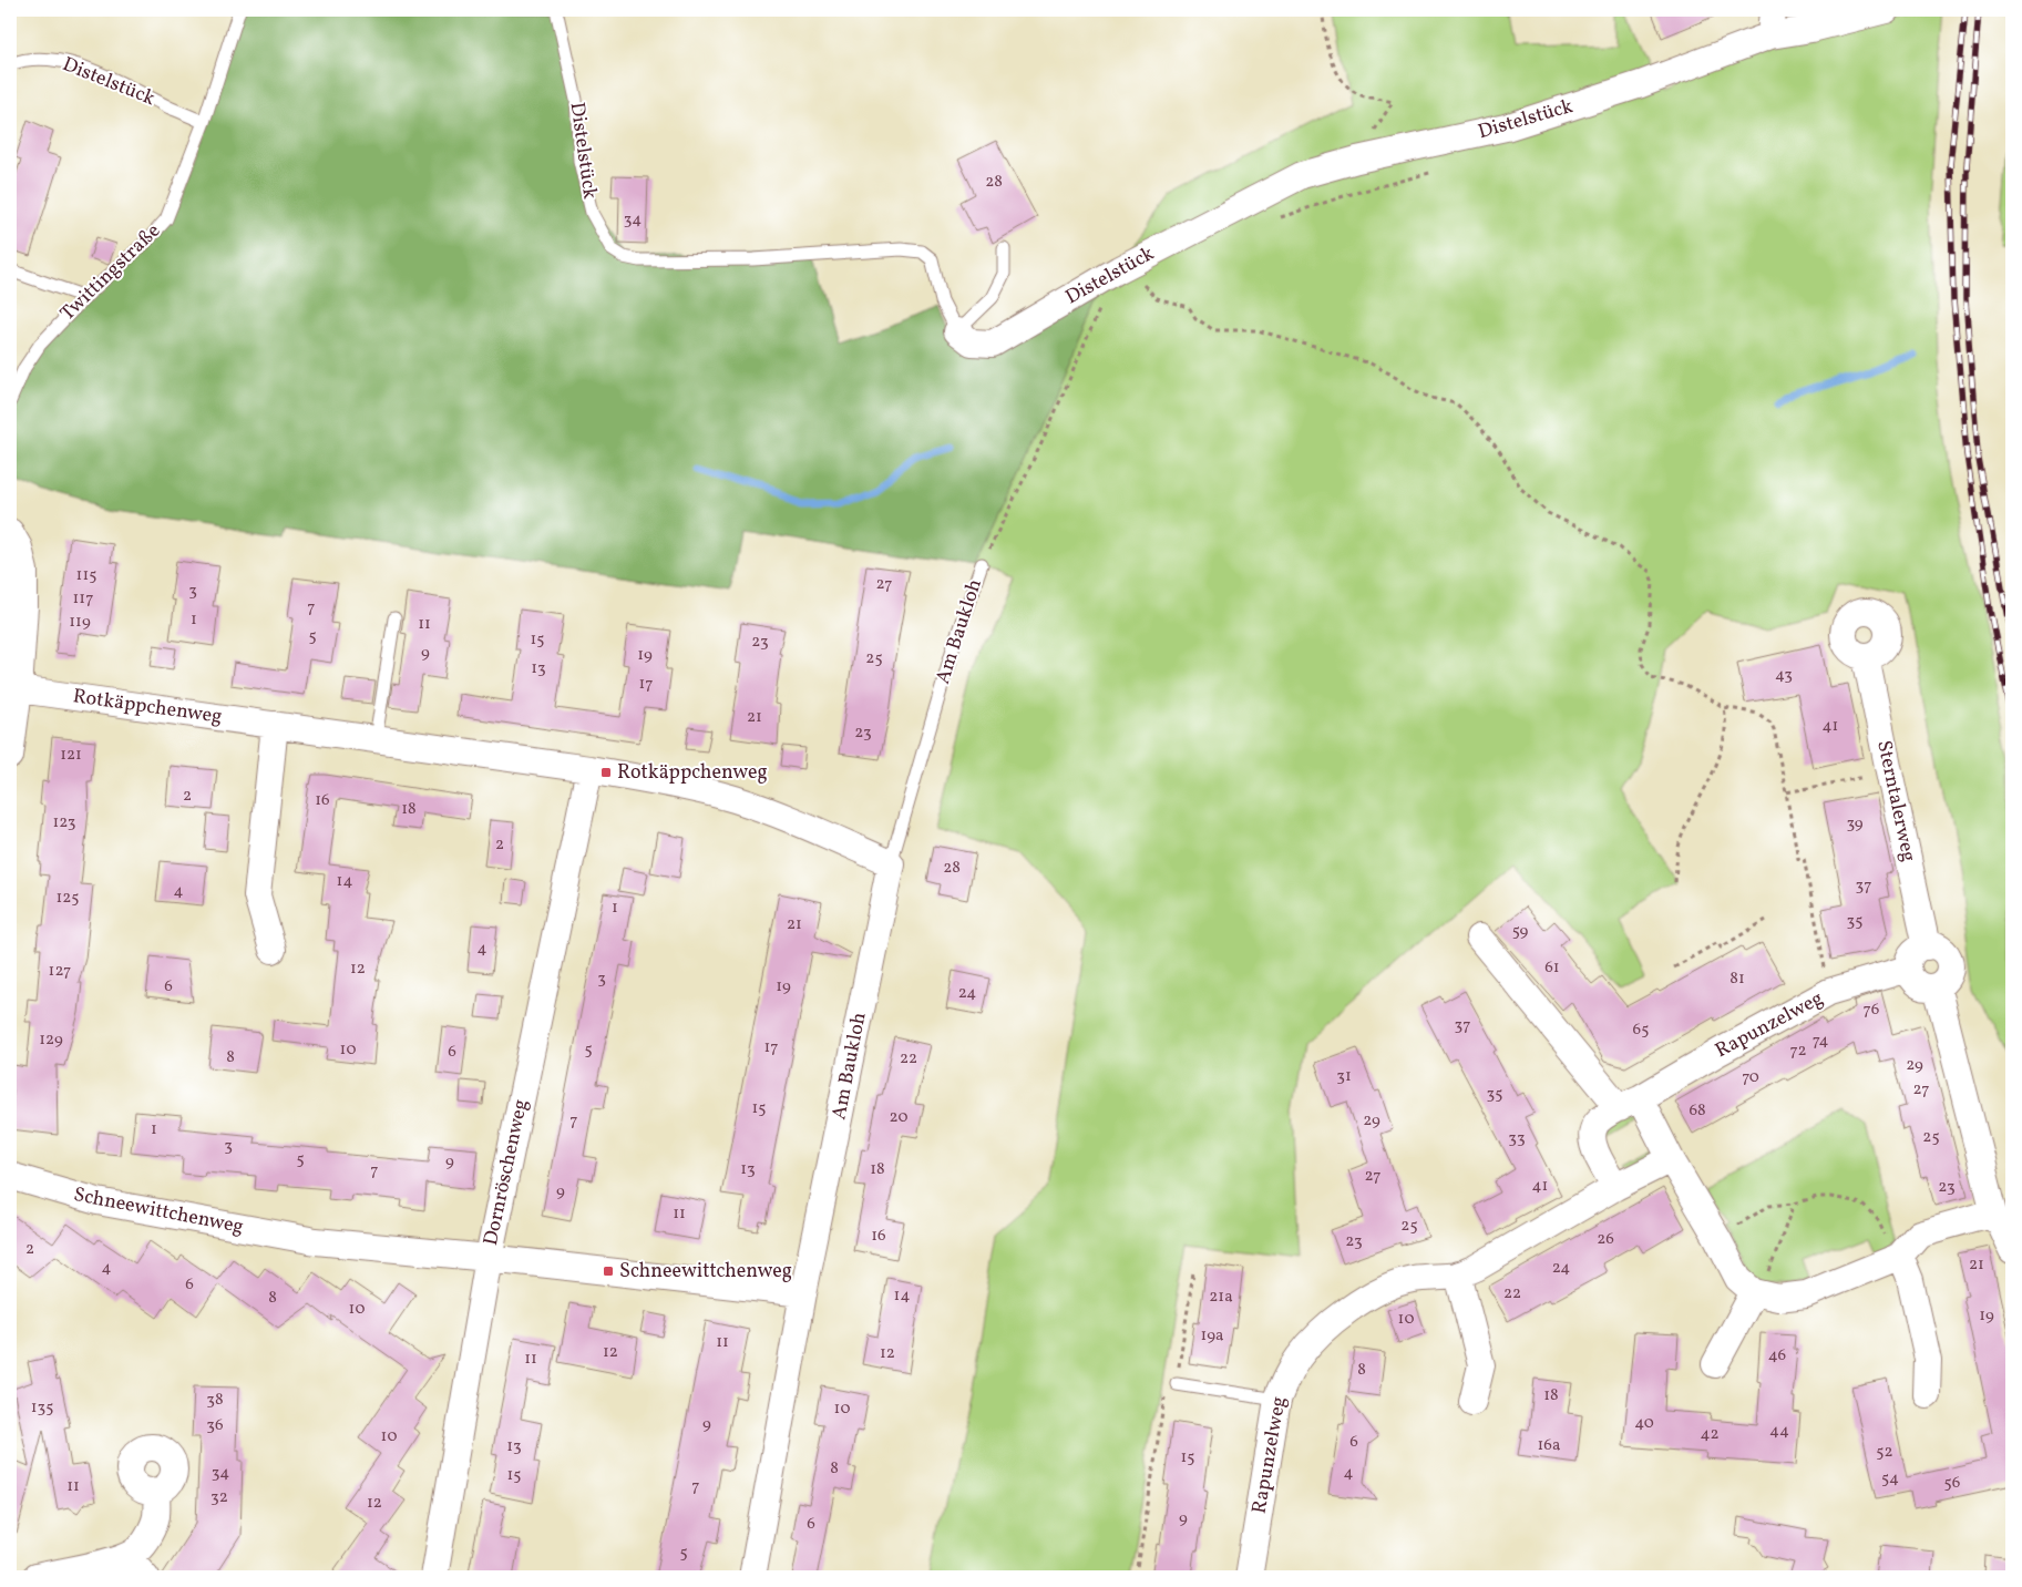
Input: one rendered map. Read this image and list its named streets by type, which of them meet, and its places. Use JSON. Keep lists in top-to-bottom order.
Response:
{
  "streets": {
    "street": [
      "Distelstück",
      "Am Baukloh",
      "Rotkäppchenweg",
      "Sterntalerweg",
      "Rapunzelweg",
      "Dornröschenweg",
      "Schneewittchenweg"
    ],
    "lane": ["Twittingstraße"]
  },
  "crossings": [
    ["Distelstück", "Twittingstraße"],
    ["Am Baukloh", "Rotkäppchenweg"],
    ["Am Baukloh", "Schneewittchenweg"],
    ["Rotkäppchenweg", "Dornröschenweg"],
    ["Sterntalerweg", "Rapunzelweg"],
    ["Dornröschenweg", "Schneewittchenweg"]
  ],
  "places": {
    "transit": ["Rotkäppchenweg", "Schneewittchenweg"]
  },
  "house_numbers": [
    "28",
    "34",
    "115",
    "27",
    "3",
    "117",
    "7",
    "1",
    "119",
    "11",
    "5",
    "15",
    "23",
    "9",
    "19",
    "25",
    "13",
    "43",
    "17",
    "21",
    "41",
    "23",
    "121",
    "2",
    "16",
    "18",
    "123",
    "39",
    "2",
    "28",
    "14",
    "37",
    "4",
    "125",
    "1",
    "35",
    "21",
    "59",
    "4",
    "61",
    "12",
    "127",
    "3",
    "81",
    "6",
    "19",
    "24",
    "76",
    "37",
    "65",
    "129",
    "74",
    "17",
    "10",
    "5",
    "72",
    "6",
    "8",
    "22",
    "29",
    "31",
    "70",
    "27",
    "35",
    "15",
    "68",
    "20",
    "7",
    "29",
    "1",
    "25",
    "33",
    "3",
    "5",
    "9",
    "13",
    "18",
    "7",
    "27",
    "41",
    "23",
    "9",
    "11",
    "25",
    "16",
    "26",
    "23",
    "2",
    "21",
    "4",
    "24",
    "6",
    "22",
    "14",
    "21a",
    "8",
    "10",
    "19",
    "10",
    "19a",
    "11",
    "12",
    "12",
    "46",
    "11",
    "8",
    "18",
    "38",
    "135",
    "10",
    "40",
    "9",
    "36",
    "44",
    "42",
    "10",
    "6",
    "16a",
    "13",
    "52",
    "15",
    "8",
    "34",
    "4",
    "15",
    "54",
    "56",
    "11",
    "7",
    "32",
    "12",
    "9",
    "6",
    "5"
  ]
}
